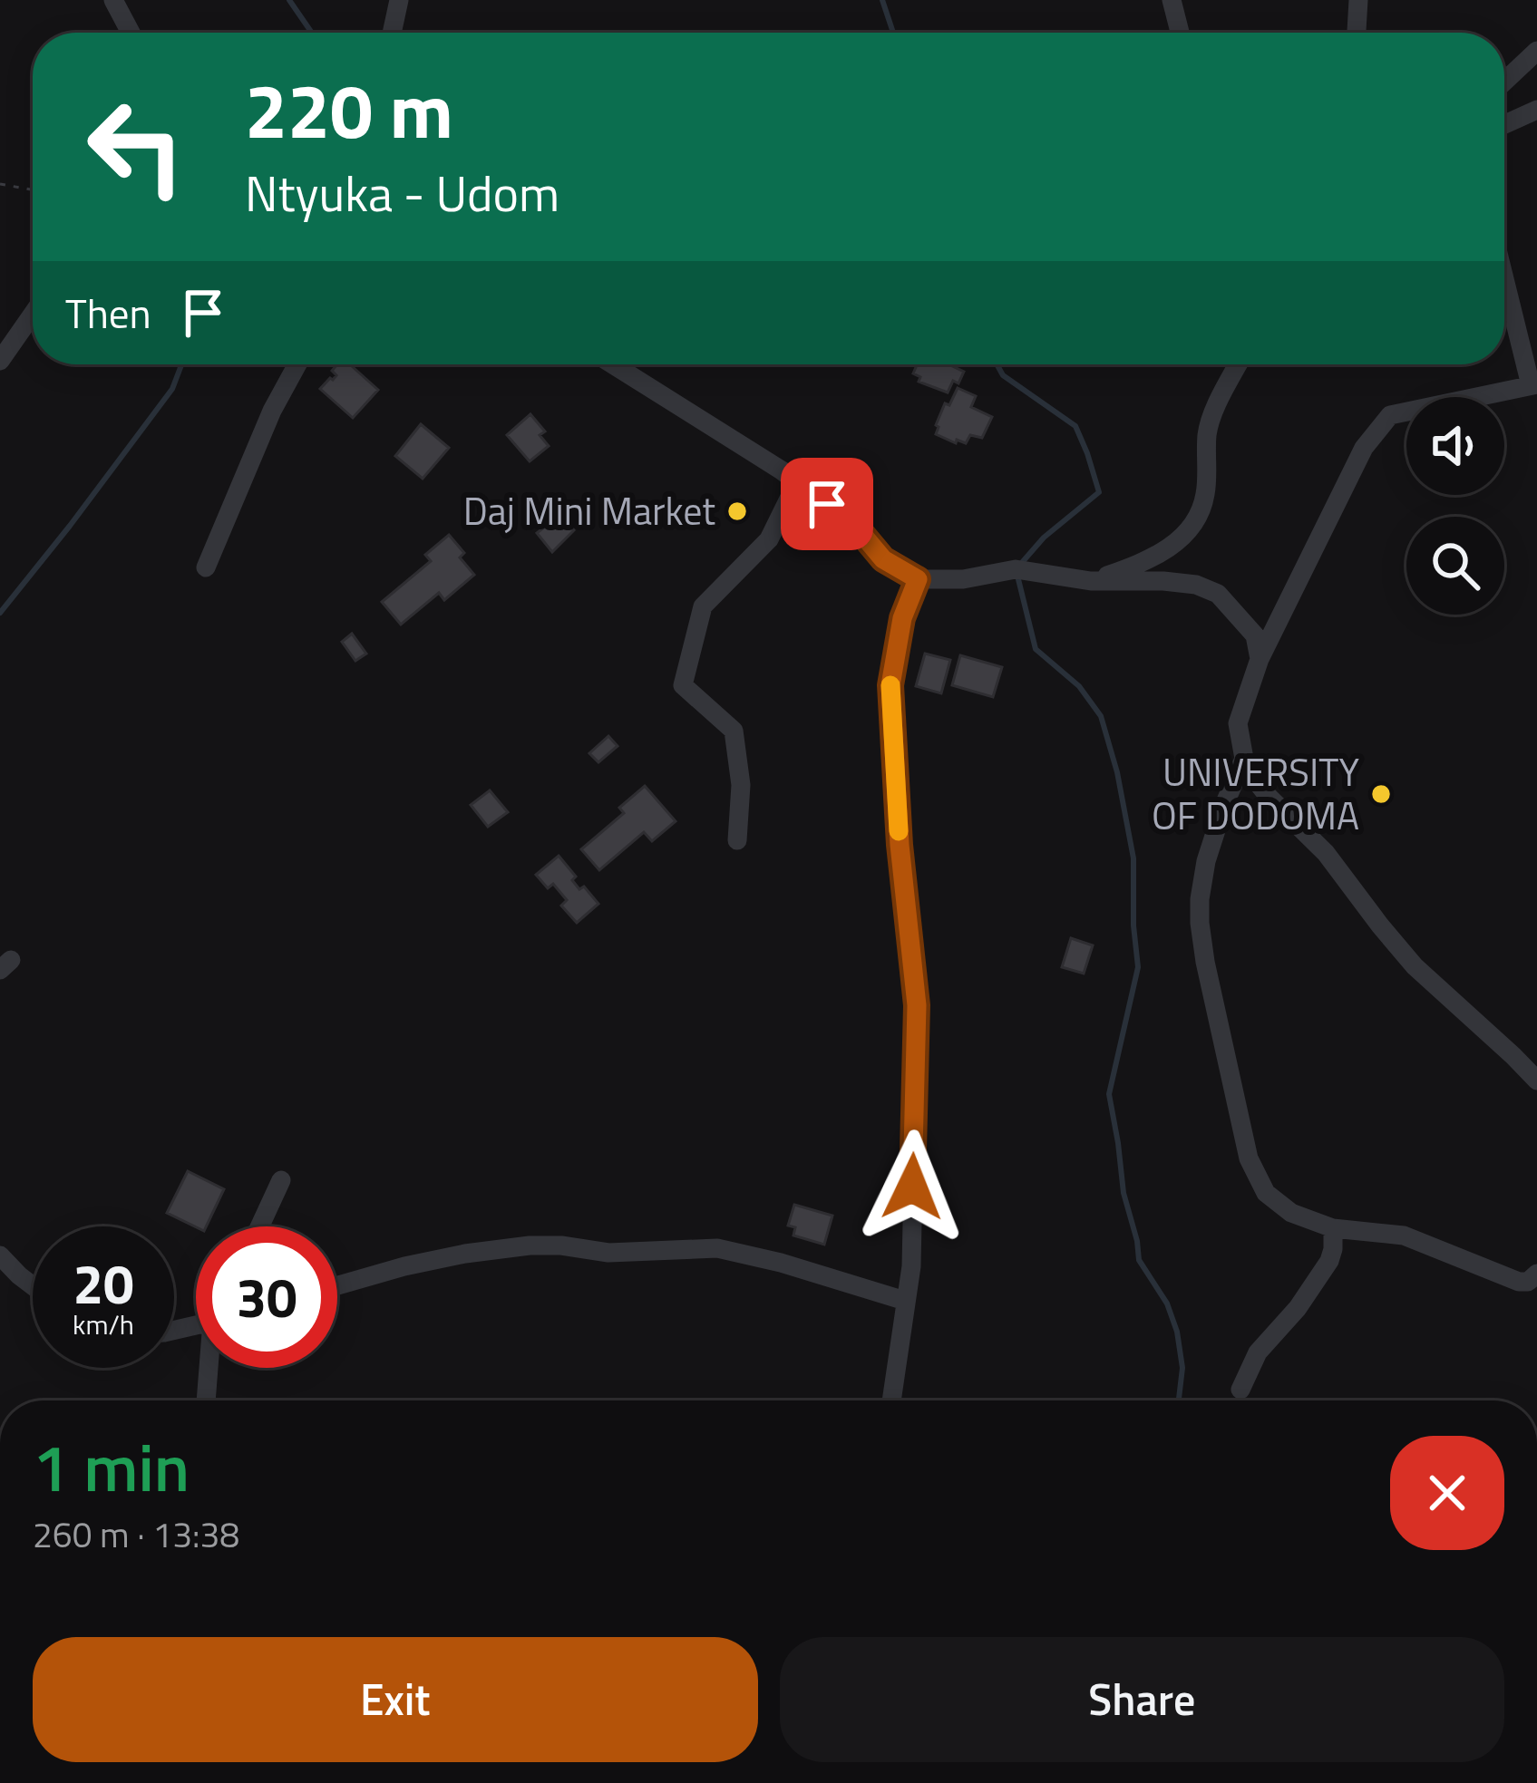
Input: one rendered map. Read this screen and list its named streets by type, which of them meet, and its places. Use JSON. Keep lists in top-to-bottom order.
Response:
{
  "places": ["Daj Mini Market", "UNIVERSITY OF DODOMA"],
  "page": {
    "turn": ["220 m", "Ntyuka - Udom"],
    "then": "Then",
    "speed": "20 km/h",
    "limit": "30",
    "heading": ["1 min", "260 m · 13:38"],
    "buttons": ["Exit", "Share"]
  }
}
